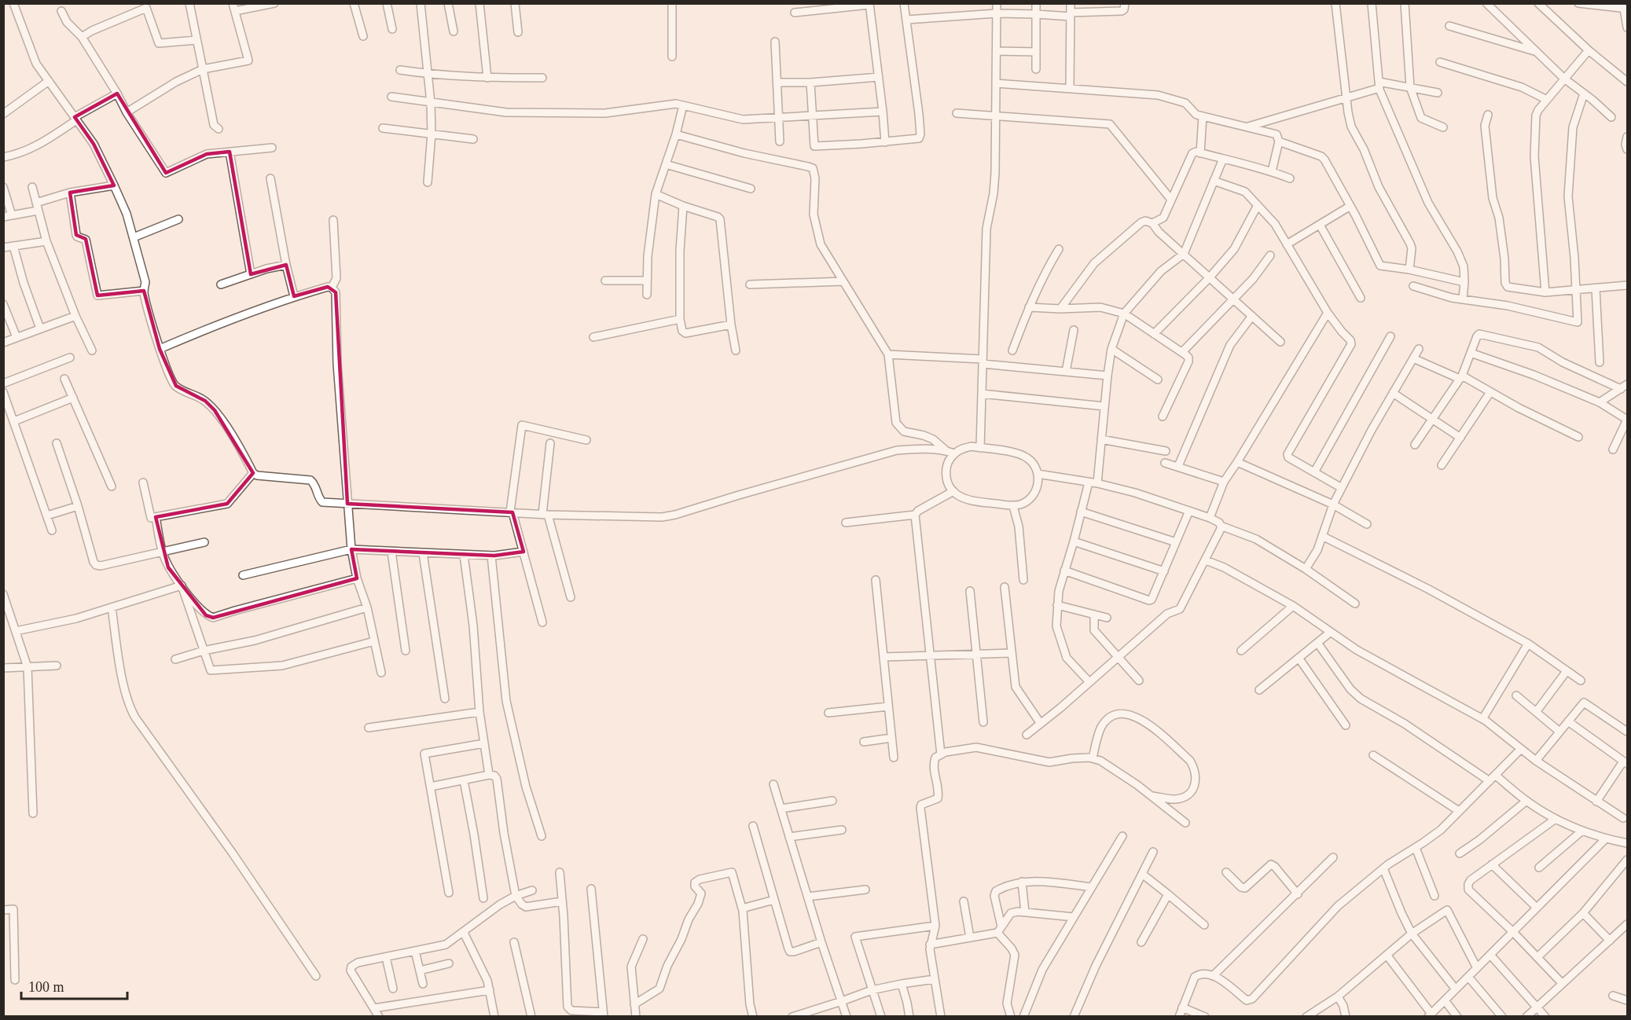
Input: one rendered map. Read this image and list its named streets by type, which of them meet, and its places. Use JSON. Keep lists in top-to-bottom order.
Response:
{
  "scale_bar": "100 m"
}
